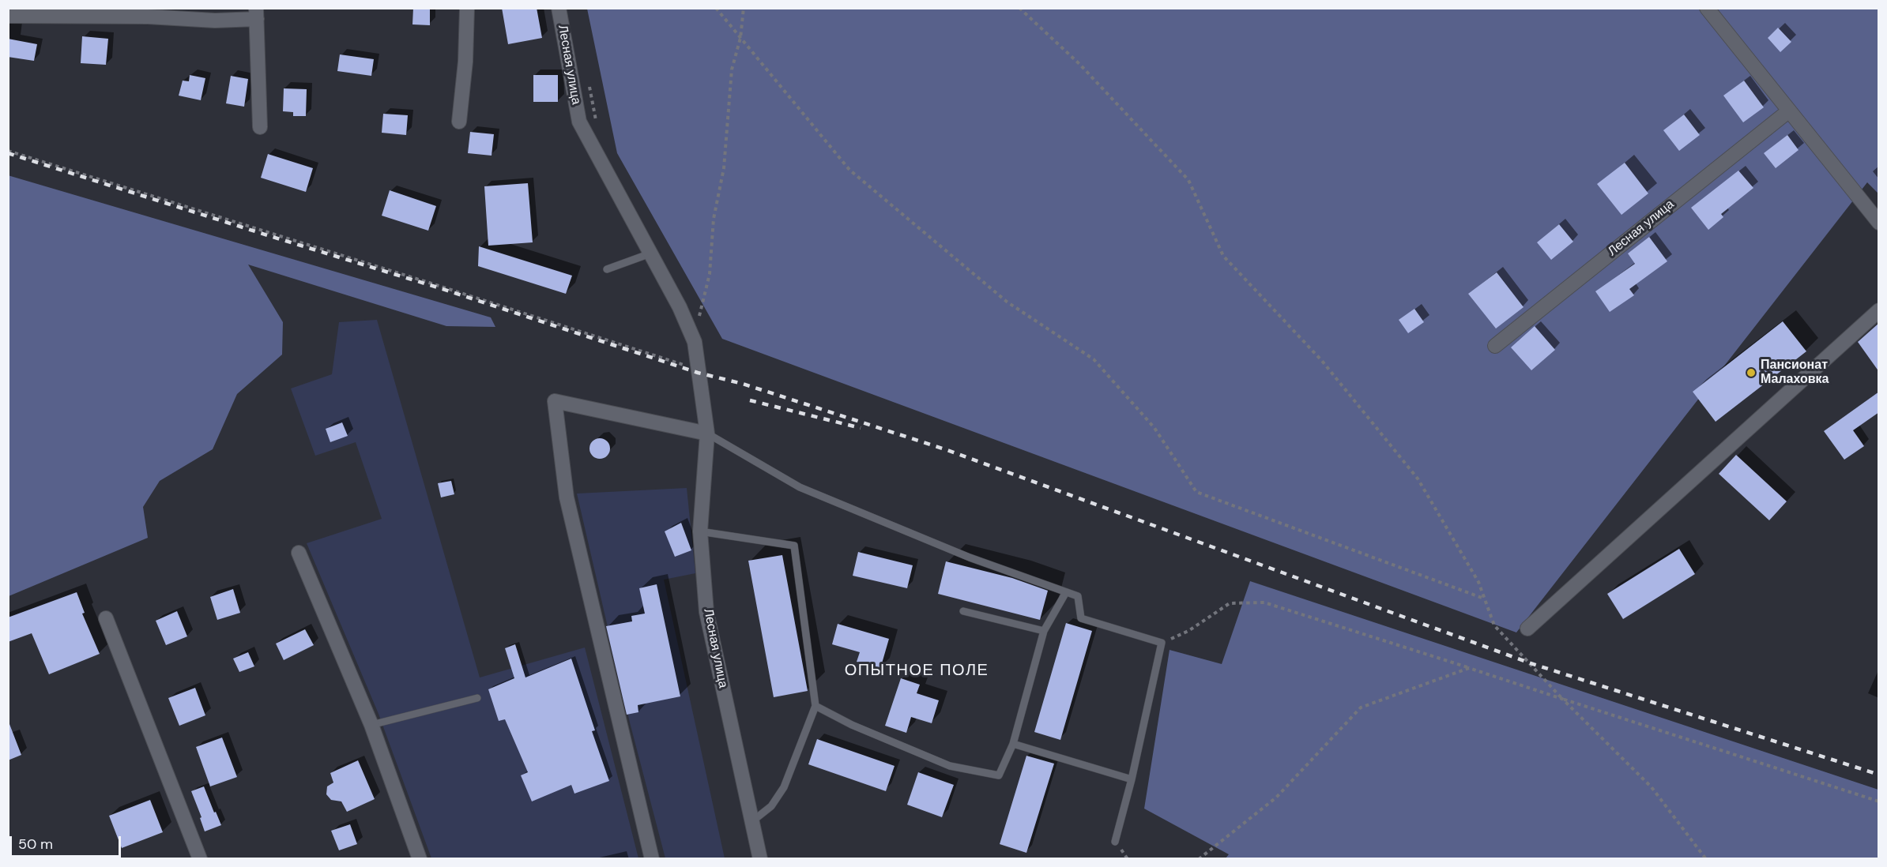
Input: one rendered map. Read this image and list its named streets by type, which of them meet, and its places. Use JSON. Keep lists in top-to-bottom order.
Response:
{
  "streets": {
    "street": ["Лесная улица"]
  },
  "districts": ["ОПЫТНОЕ ПОЛЕ"],
  "places": ["Пансионат Малаховка"],
  "scale_bar": "50 m"
}
